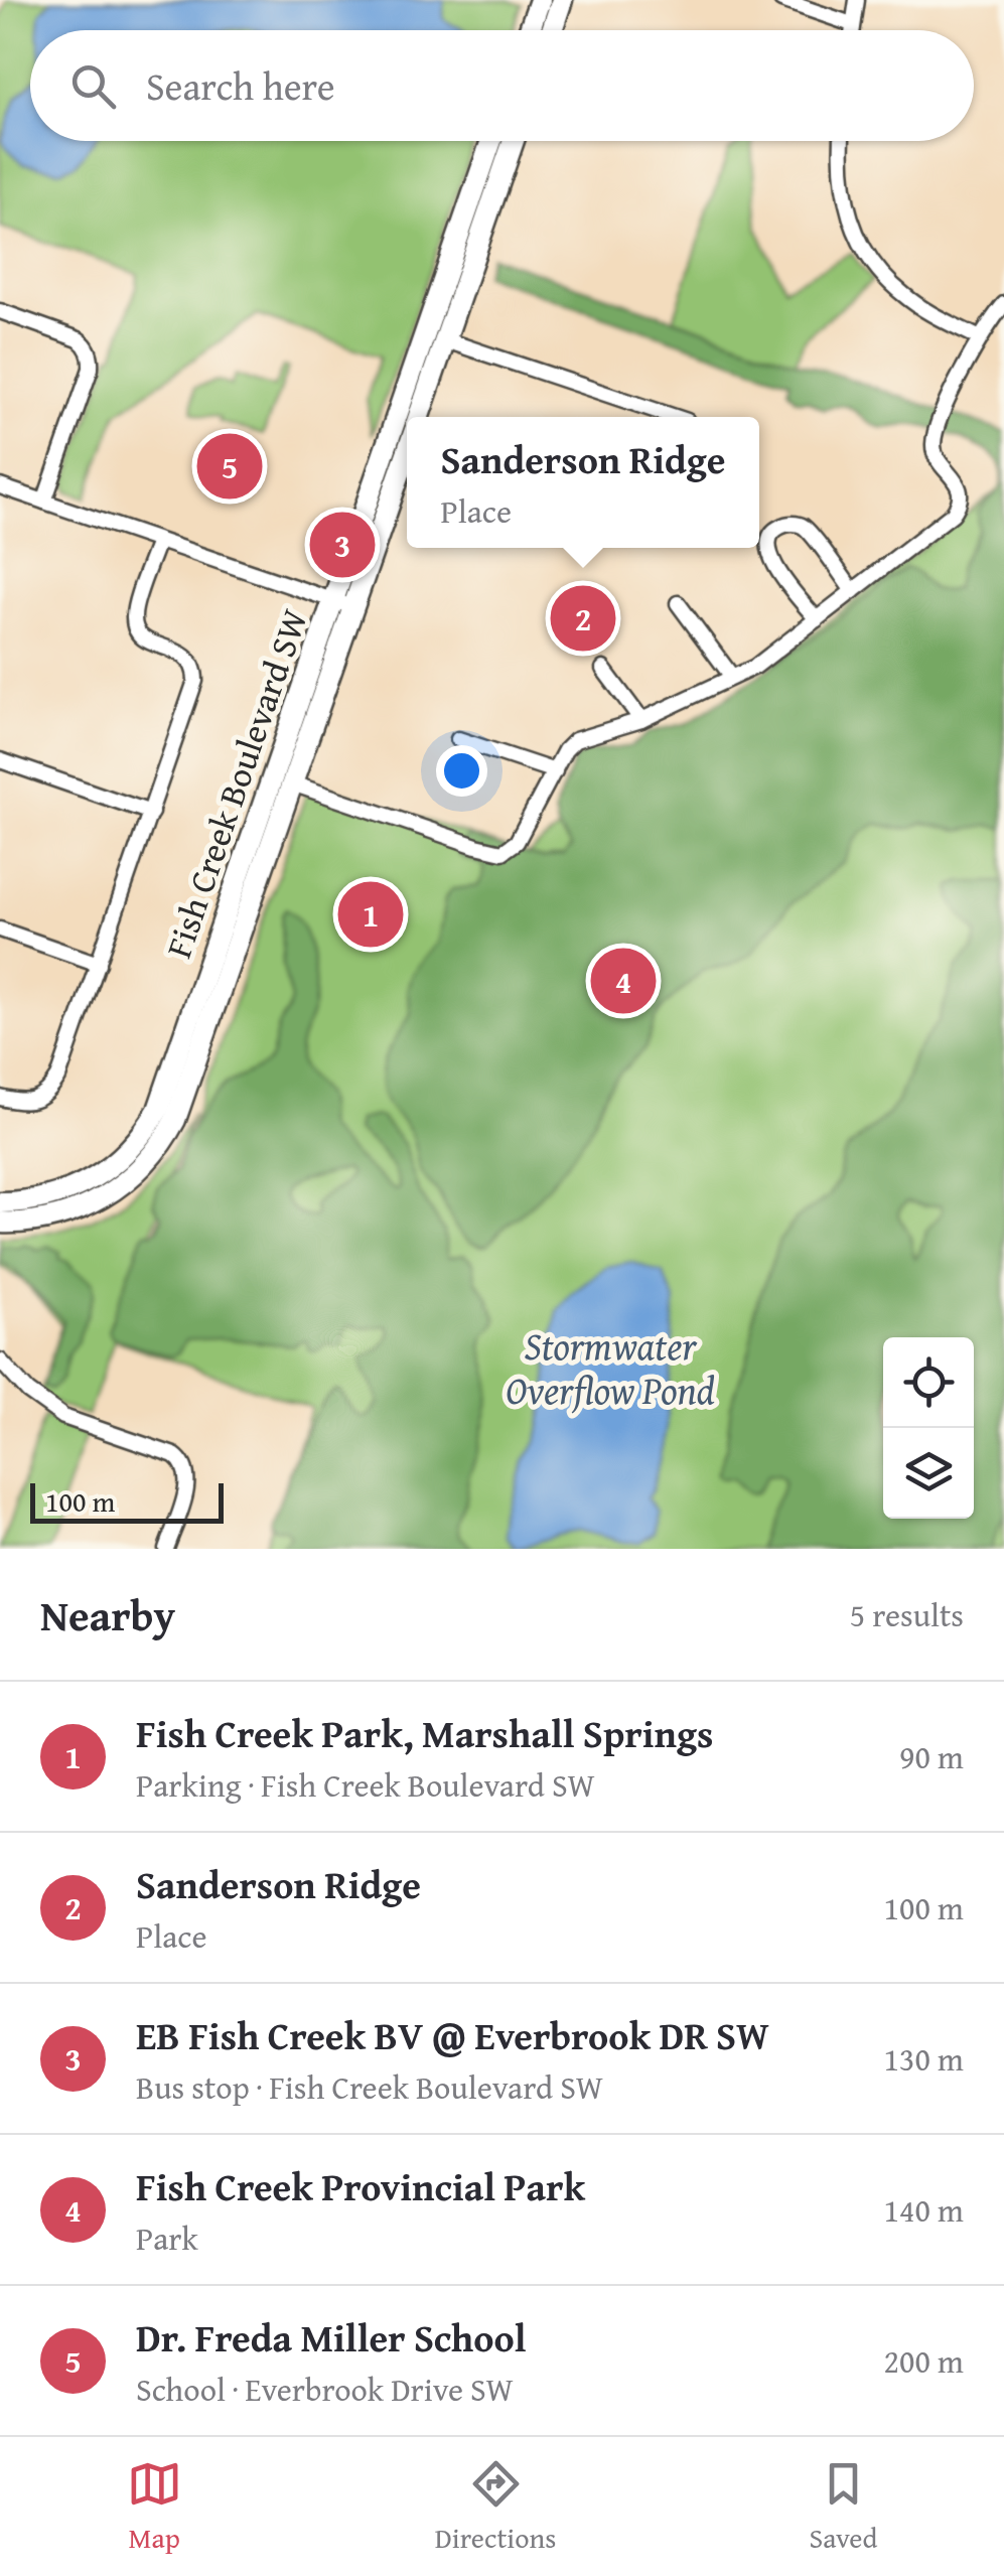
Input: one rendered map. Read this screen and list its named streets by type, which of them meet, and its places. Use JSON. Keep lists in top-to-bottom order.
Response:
{
  "streets": {
    "main road": ["Fish Creek Boulevard SW"]
  },
  "water": ["Stormwater Overflow Pond"],
  "scale_bar": "100 m",
  "page": {
    "search": "Search here",
    "popup": ["Sanderson Ridge", "Place"],
    "pins": [
      "5",
      "3",
      "2",
      "1",
      "4"
    ],
    "scale": "100 m",
    "heading": ["Nearby", "5 results"],
    "list": [
      {
        "mark": "1",
        "name": "Fish Creek Park, Marshall Springs",
        "note": "Parking · Fish Creek Boulevard SW",
        "value": "90 m"
      },
      {
        "mark": "2",
        "name": "Sanderson Ridge",
        "note": "Place",
        "value": "100 m"
      },
      {
        "mark": "3",
        "name": "EB Fish Creek BV @ Everbrook DR SW",
        "note": "Bus stop · Fish Creek Boulevard SW",
        "value": "130 m"
      },
      {
        "mark": "4",
        "name": "Fish Creek Provincial Park",
        "note": "Park",
        "value": "140 m"
      },
      {
        "mark": "5",
        "name": "Dr. Freda Miller School",
        "note": "School · Everbrook Drive SW",
        "value": "200 m"
      }
    ],
    "nav": ["Map", "Directions", "Saved"]
  }
}
